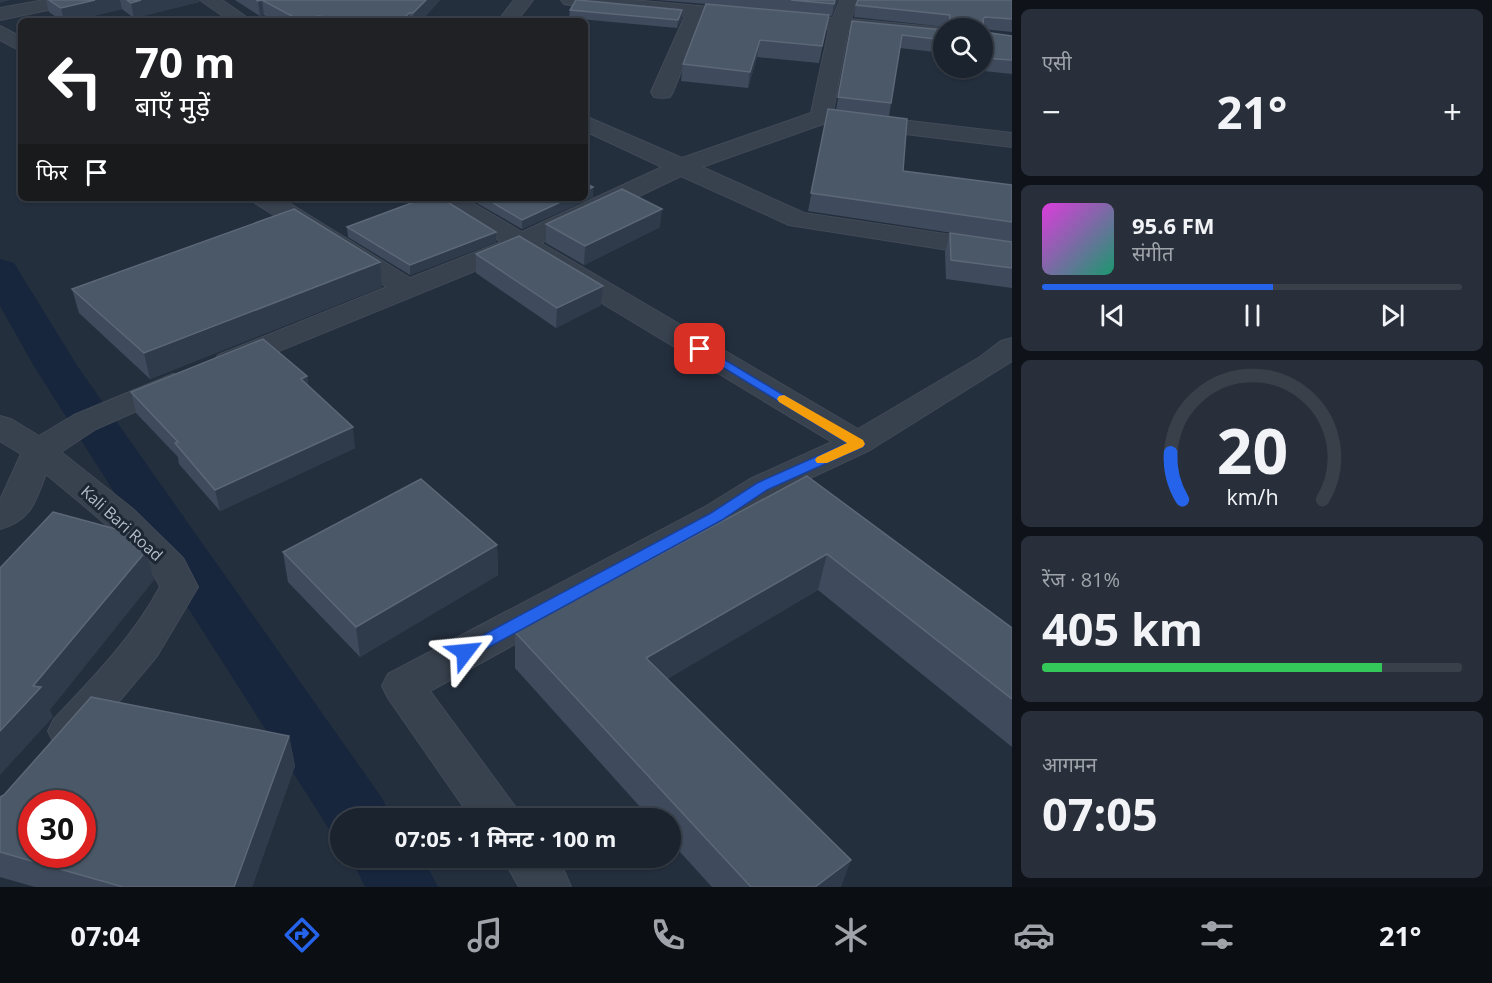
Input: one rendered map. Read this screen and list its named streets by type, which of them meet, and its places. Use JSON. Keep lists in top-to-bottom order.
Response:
{
  "streets": {
    "street": ["Kali Bari Road"]
  },
  "page": {
    "tile": [
      "एसी",
      ["रेंज · 81%", "405 km"],
      ["आगमन", "07:05"]
    ],
    "turn": ["70 m", "बाएँ मुड़ें"],
    "heat": ["−", "21°", "+"],
    "then": "फिर",
    "song": ["95.6 FM", "संगीत"],
    "limit": "30",
    "trip": "07:05 · 1 मिनट · 100 m",
    "tabs": ["07:04", "21°"],
    "gauge": ["20", "km/h"]
  }
}
